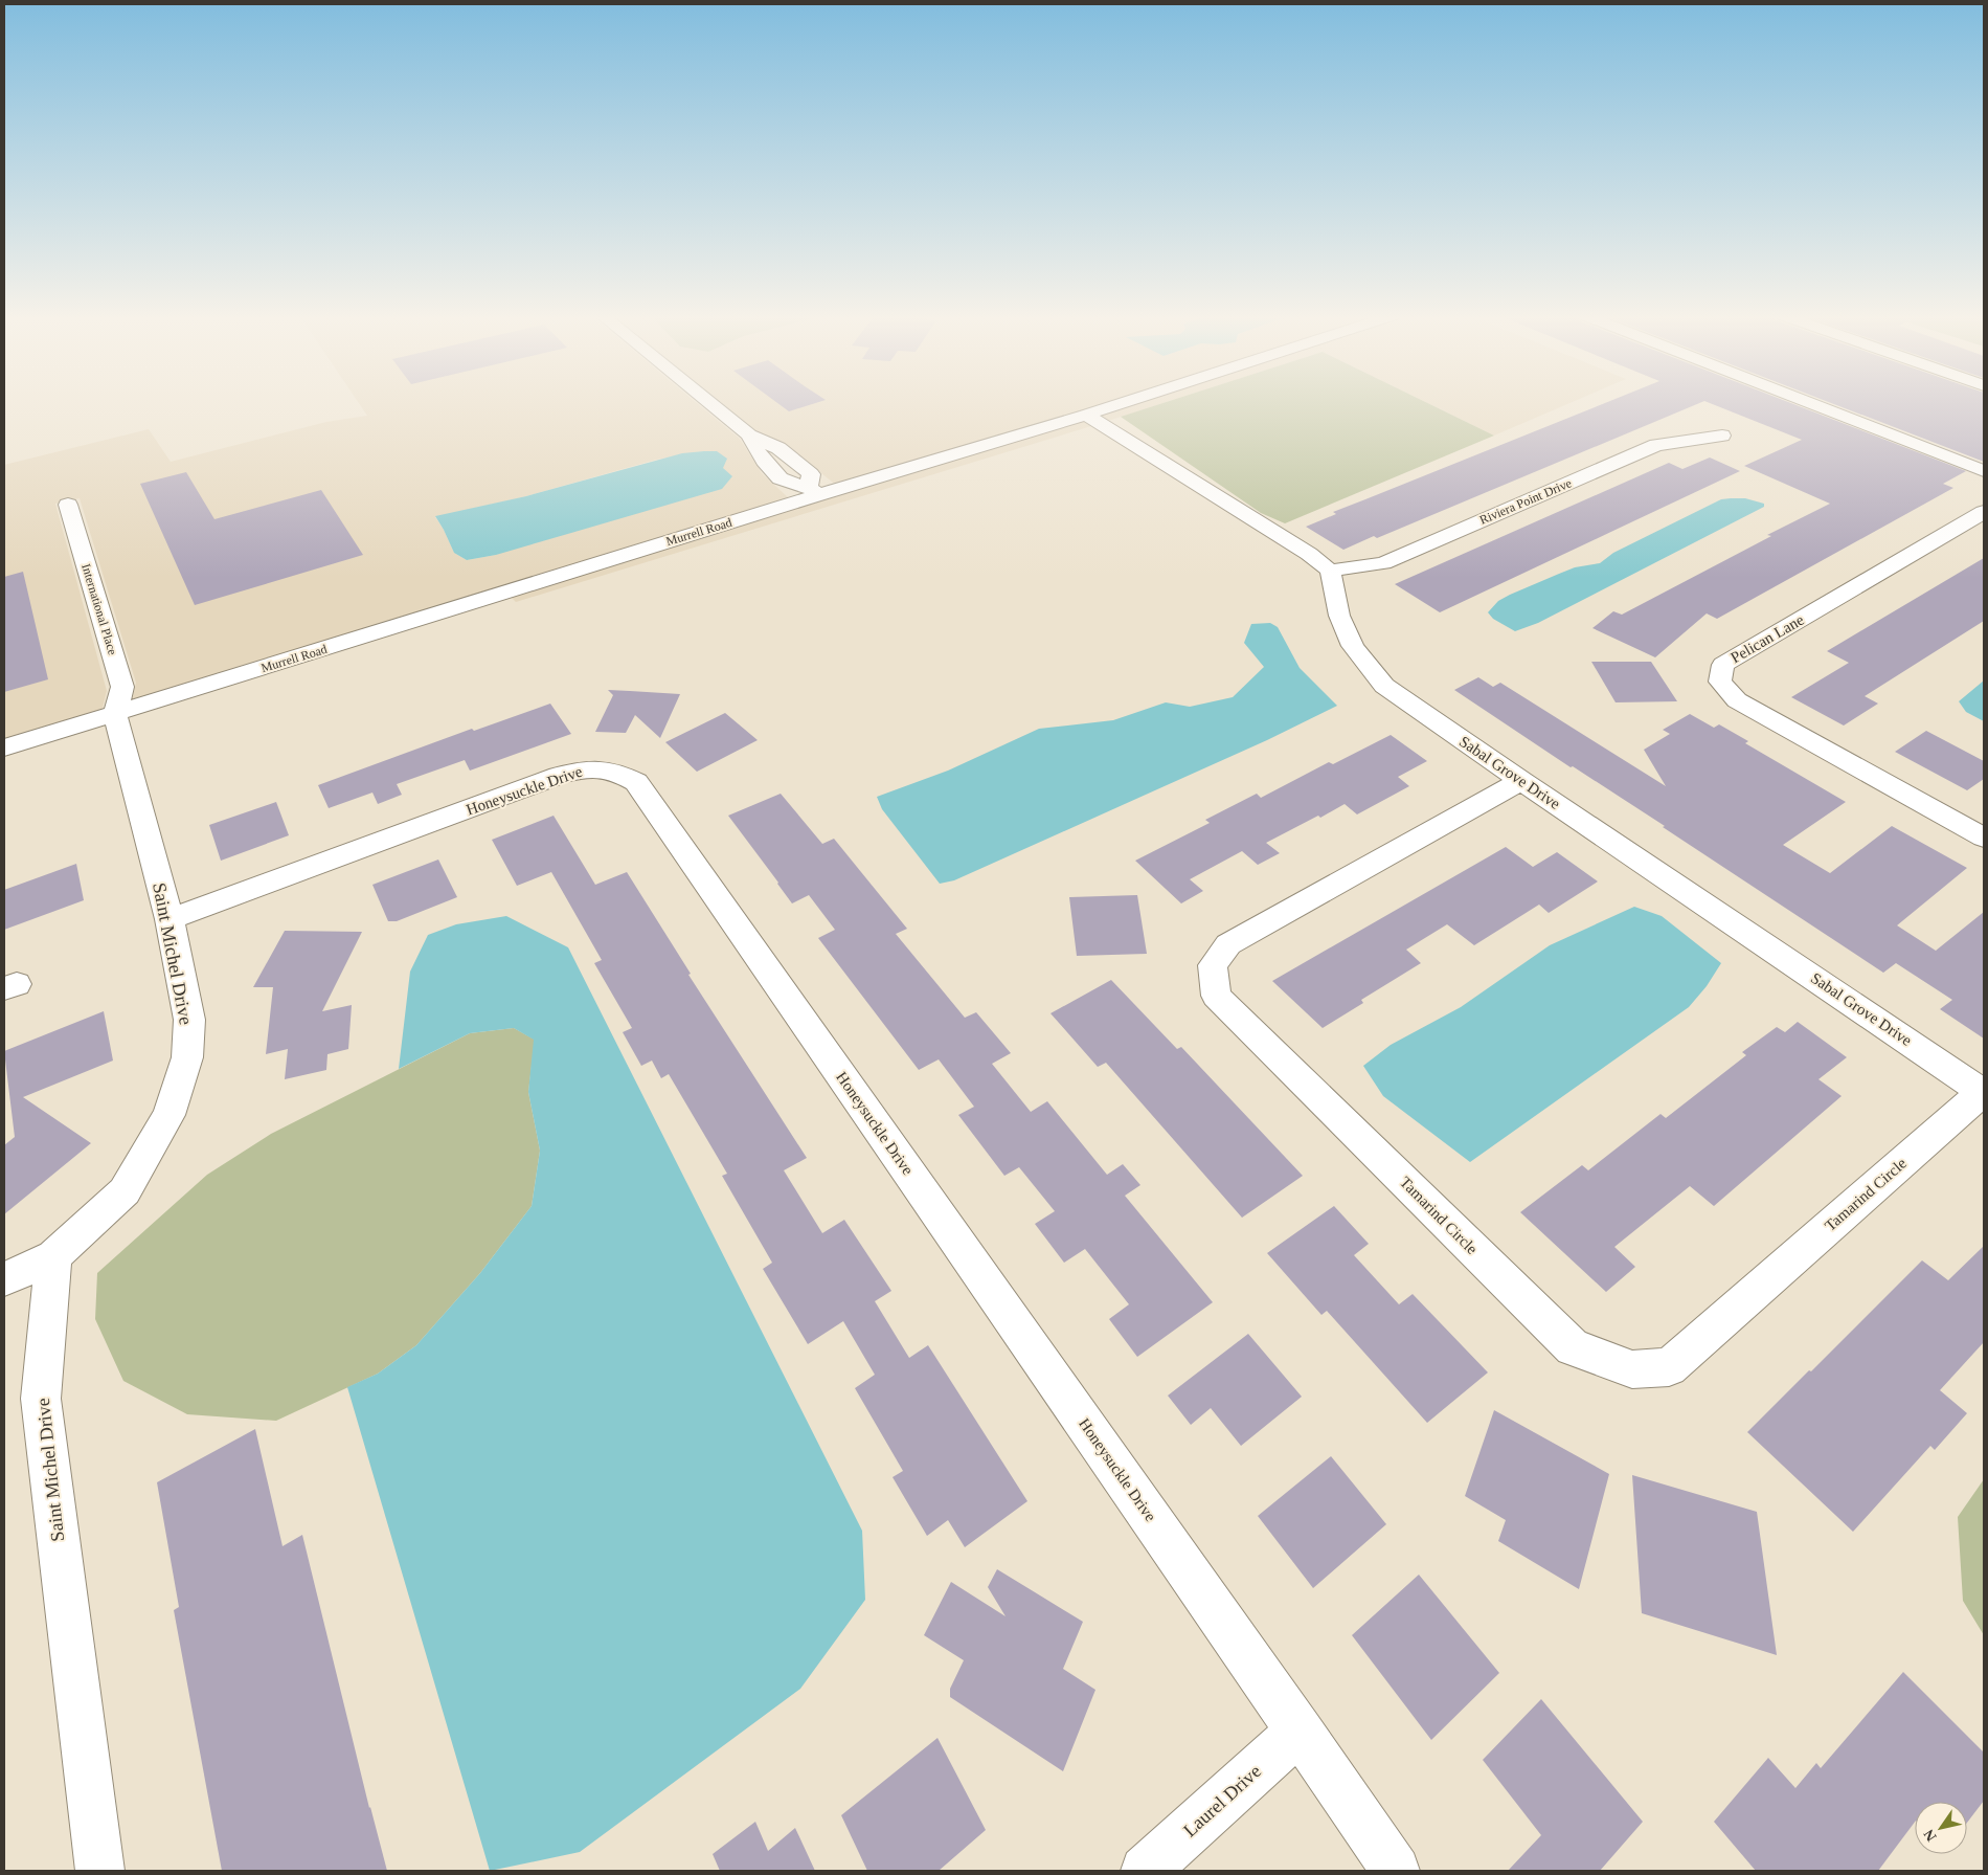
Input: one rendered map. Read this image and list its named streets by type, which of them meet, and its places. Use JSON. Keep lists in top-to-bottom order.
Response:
{
  "streets": {
    "street": [
      "Riviera Point Drive",
      "Murrell Road",
      "International Place",
      "Pelican Lane",
      "Sabal Grove Drive",
      "Honeysuckle Drive",
      "Saint Michel Drive",
      "Tamarind Circle",
      "Laurel Drive"
    ]
  },
  "crossings": [
    ["Riviera Point Drive", "Sabal Grove Drive"],
    ["Murrell Road", "International Place"],
    ["Murrell Road", "Saint Michel Drive"],
    ["International Place", "Saint Michel Drive"],
    ["Sabal Grove Drive", "Tamarind Circle"],
    ["Honeysuckle Drive", "Saint Michel Drive"],
    ["Honeysuckle Drive", "Laurel Drive"]
  ],
  "north": "bottom left"
}
